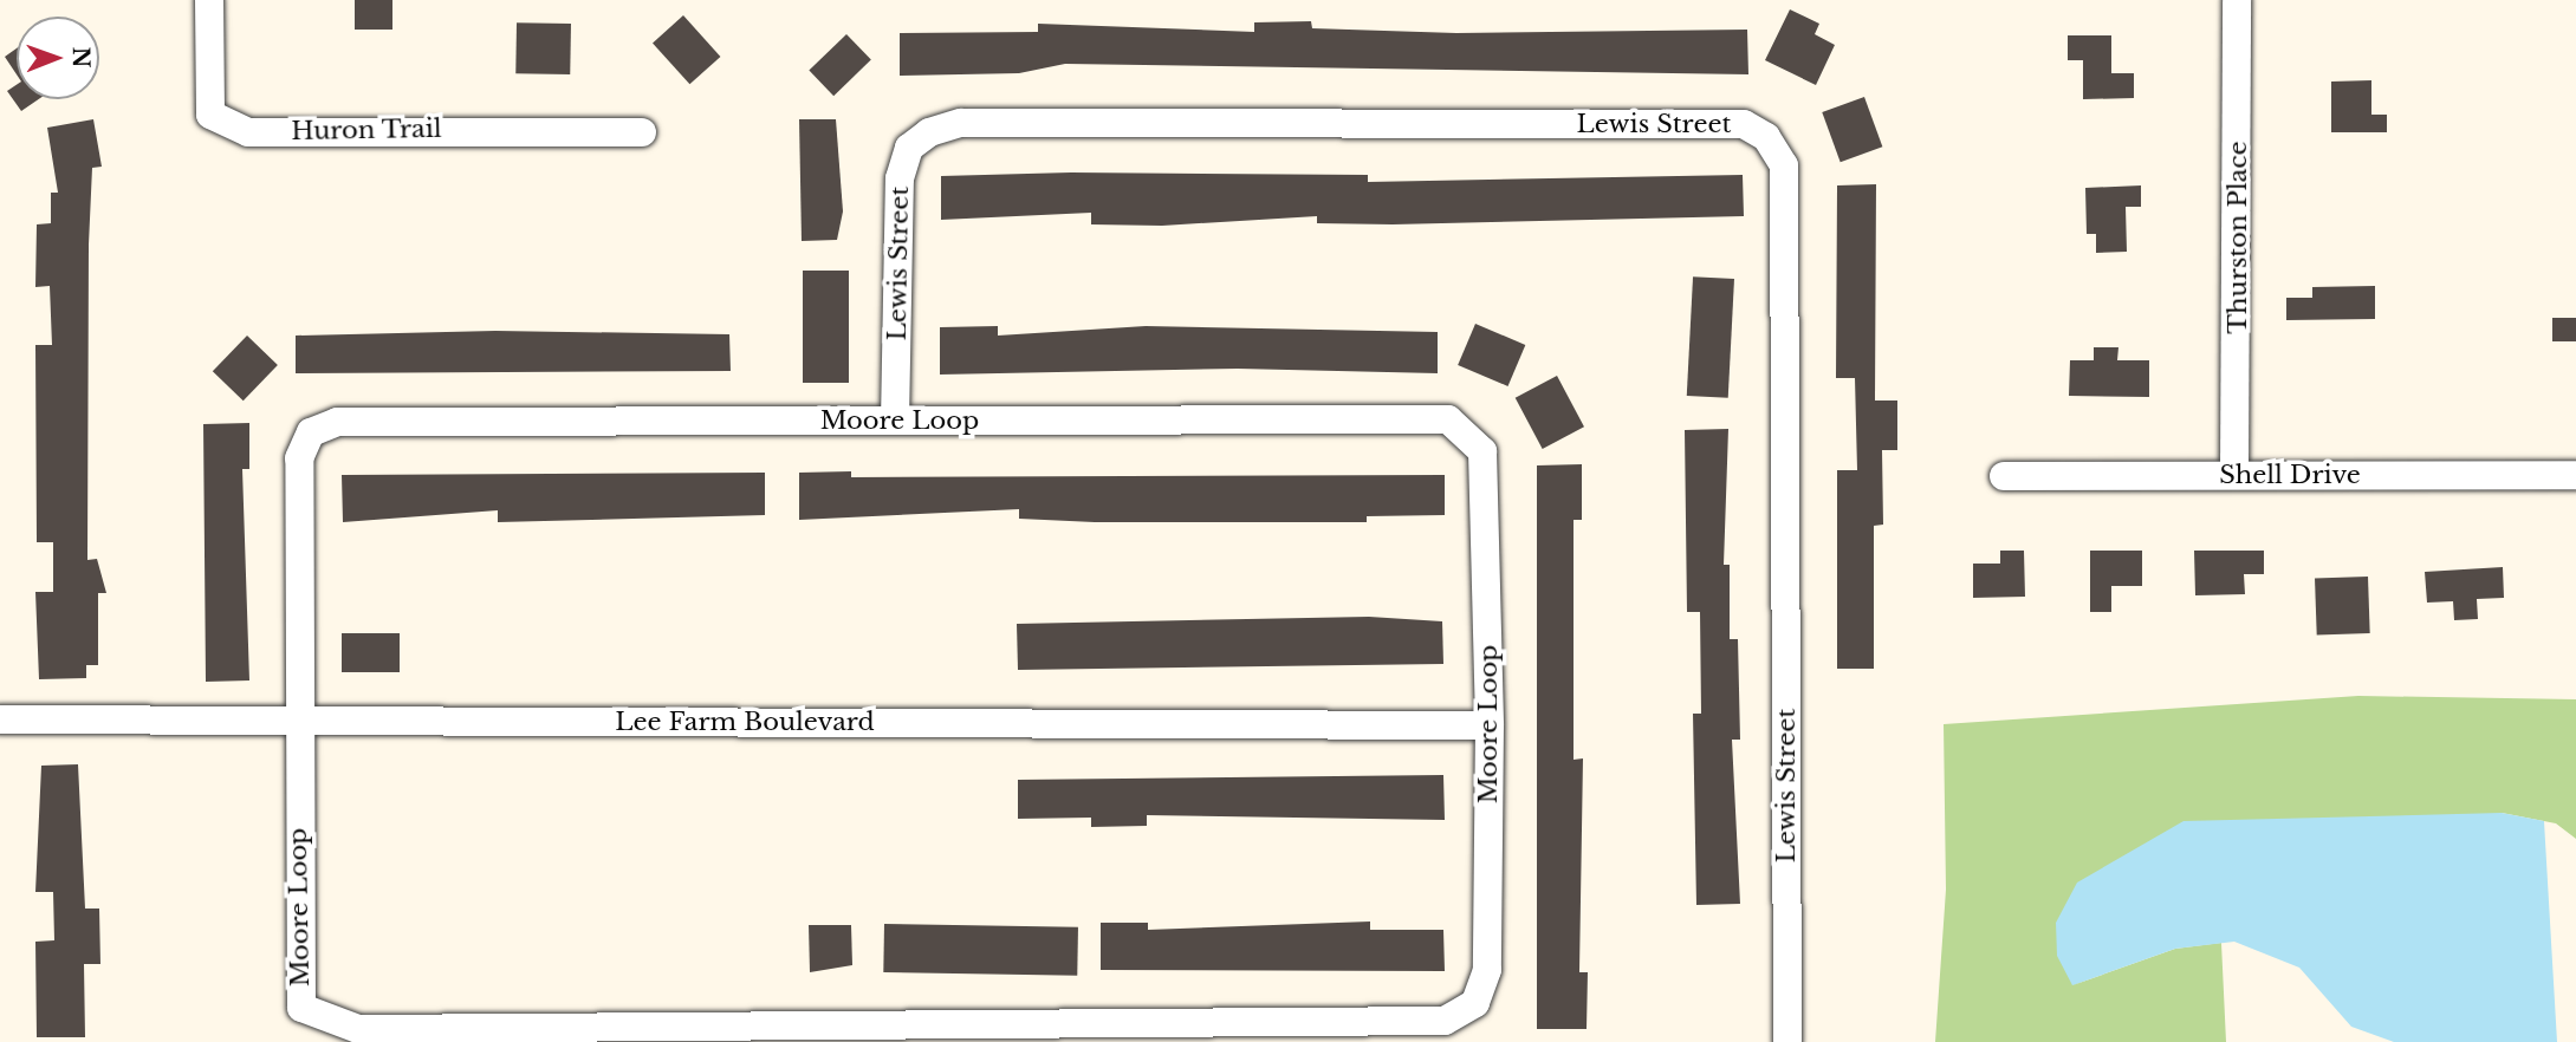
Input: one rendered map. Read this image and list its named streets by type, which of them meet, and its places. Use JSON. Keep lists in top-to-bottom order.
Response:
{
  "streets": {
    "street": [
      "Lewis Street",
      "Huron Trail",
      "Thurston Place",
      "Moore Loop",
      "Shell Drive",
      "Lee Farm Boulevard"
    ]
  },
  "crossings": [
    ["Lewis Street", "Moore Loop"],
    ["Thurston Place", "Shell Drive"],
    ["Moore Loop", "Lee Farm Boulevard"]
  ],
  "north": "right"
}
